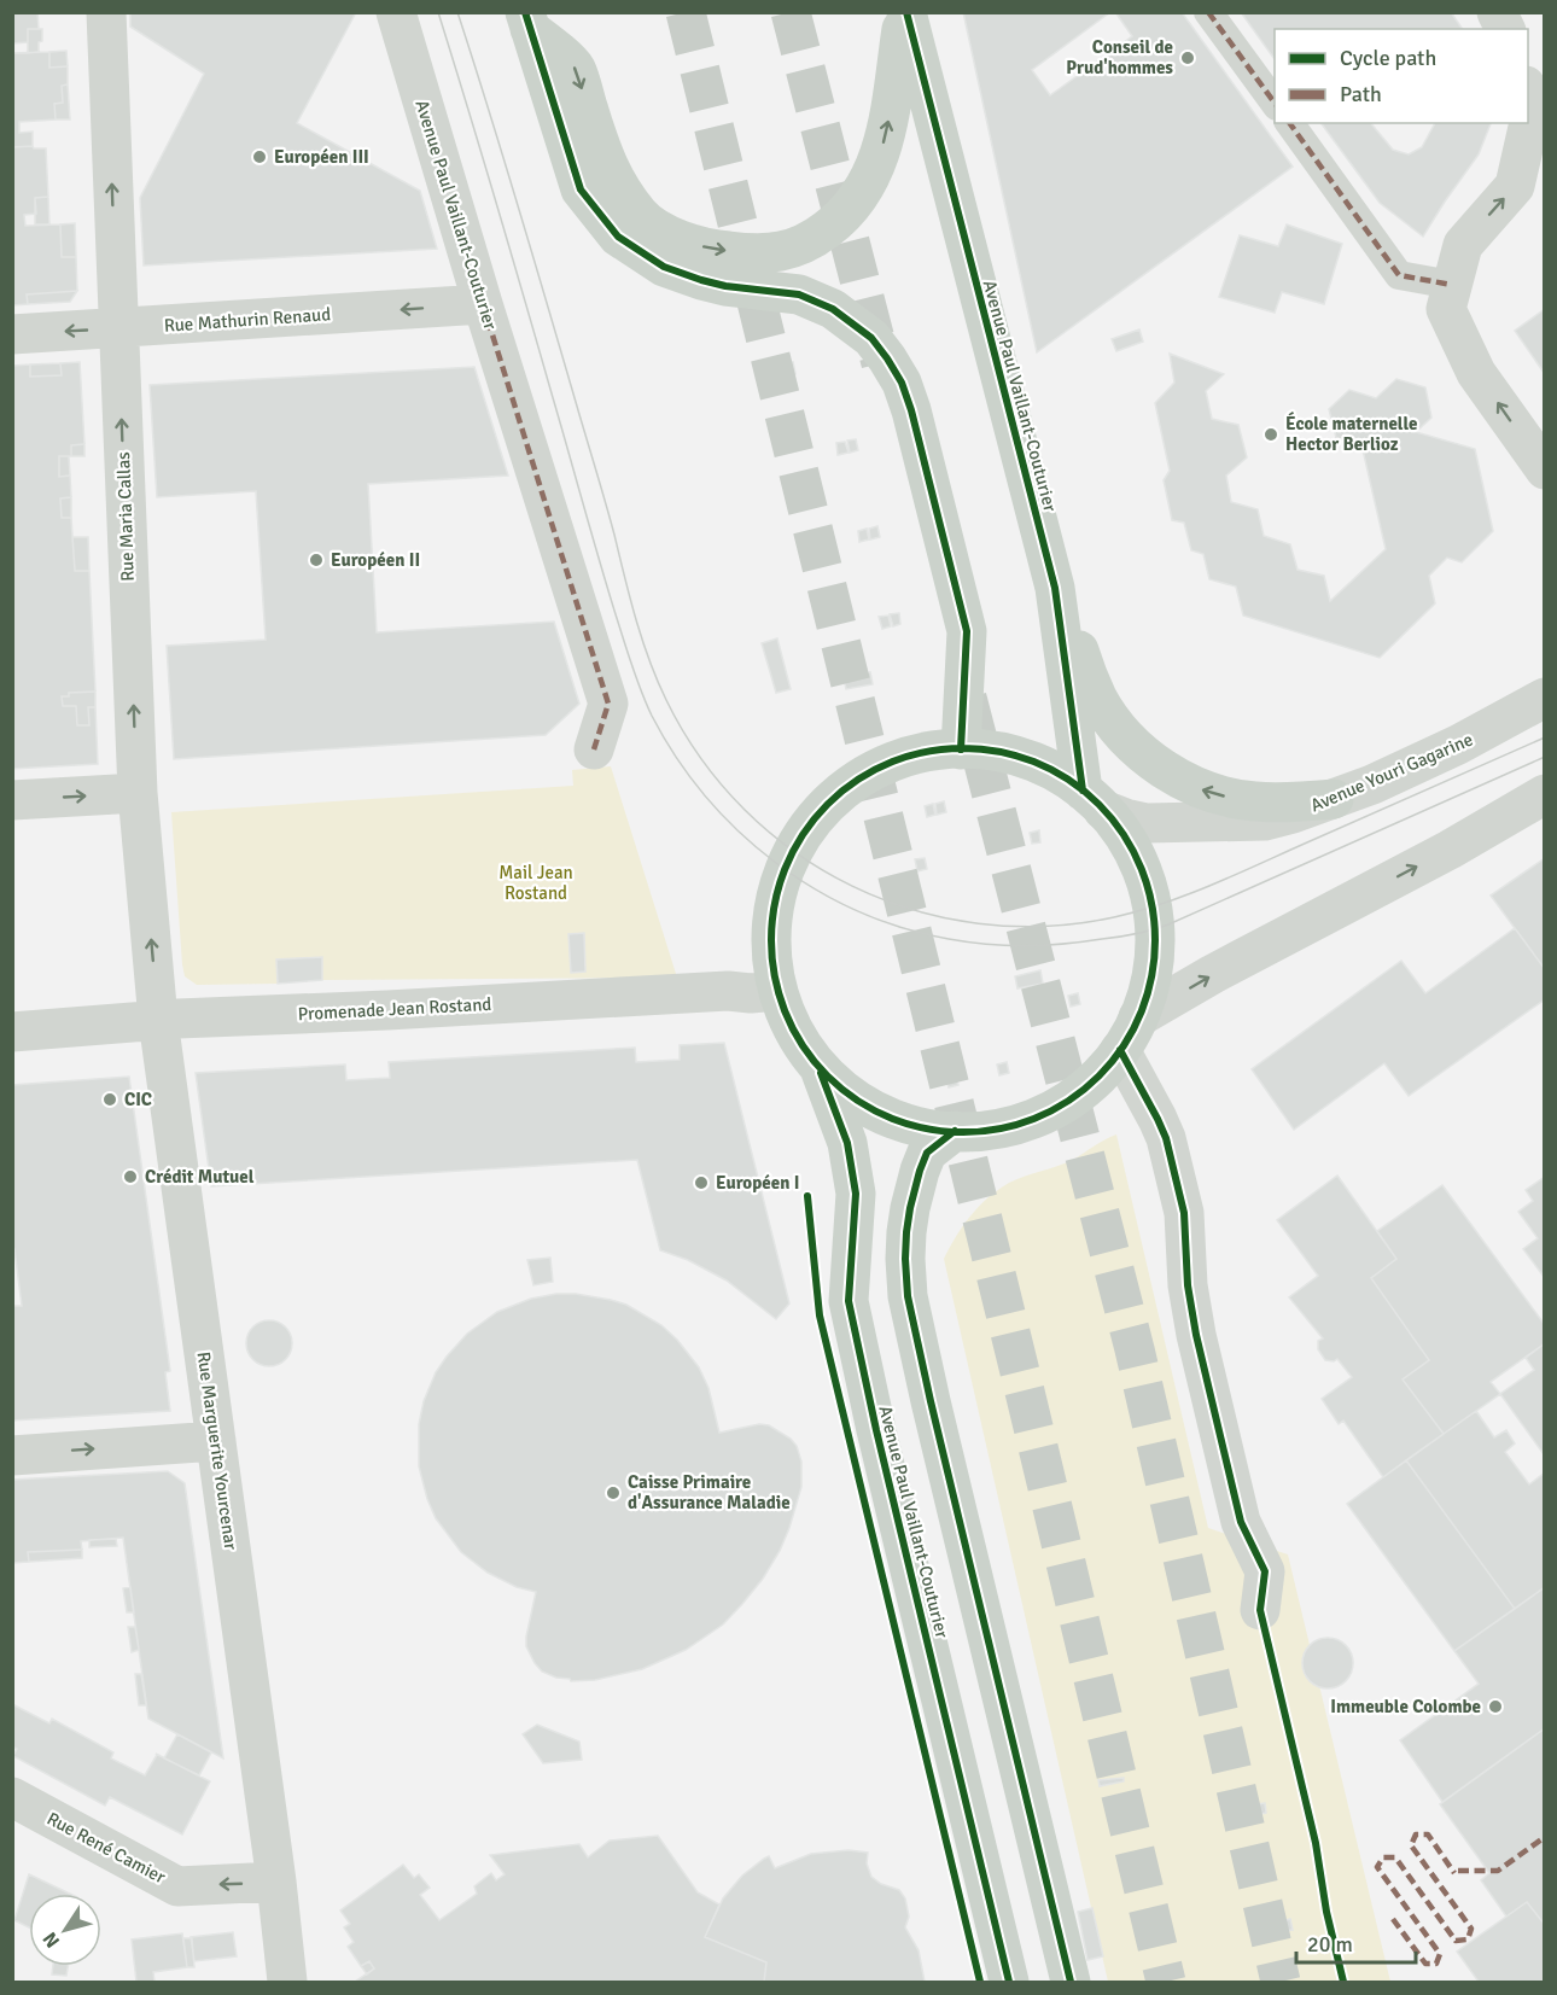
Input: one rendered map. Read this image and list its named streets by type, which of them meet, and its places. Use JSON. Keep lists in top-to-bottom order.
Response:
{
  "streets": {
    "main road": ["Avenue Paul Vaillant-Couturier"],
    "street": [
      "Rue Mathurin Renaud",
      "Rue Maria Callas",
      "Avenue Youri Gagarine",
      "Promenade Jean Rostand",
      "Rue Marguerite Yourcenar",
      "Rue René Camier"
    ]
  },
  "crossings": [
    ["Avenue Paul Vaillant-Couturier", "Rue Mathurin Renaud"],
    ["Avenue Paul Vaillant-Couturier", "Avenue Youri Gagarine"],
    ["Avenue Paul Vaillant-Couturier", "Promenade Jean Rostand"],
    ["Rue Mathurin Renaud", "Rue Maria Callas"],
    ["Rue Maria Callas", "Promenade Jean Rostand"],
    ["Rue Maria Callas", "Rue Marguerite Yourcenar"],
    ["Promenade Jean Rostand", "Rue Marguerite Yourcenar"],
    ["Rue Marguerite Yourcenar", "Rue René Camier"]
  ],
  "one_way": ["Rue Mathurin Renaud", "Rue Maria Callas", "Rue René Camier"],
  "parks": ["Mail Jean Rostand"],
  "places": [
    "Conseil de Prud'hommes",
    "Européen III",
    "École maternelle Hector Berlioz",
    "Européen II",
    "CIC",
    "Crédit Mutuel",
    "Européen I",
    "Caisse Primaire d'Assurance Maladie",
    "Immeuble Colombe"
  ],
  "legend": ["Cycle path", "Path"],
  "scale_bar": "20 m",
  "north": "bottom left"
}
